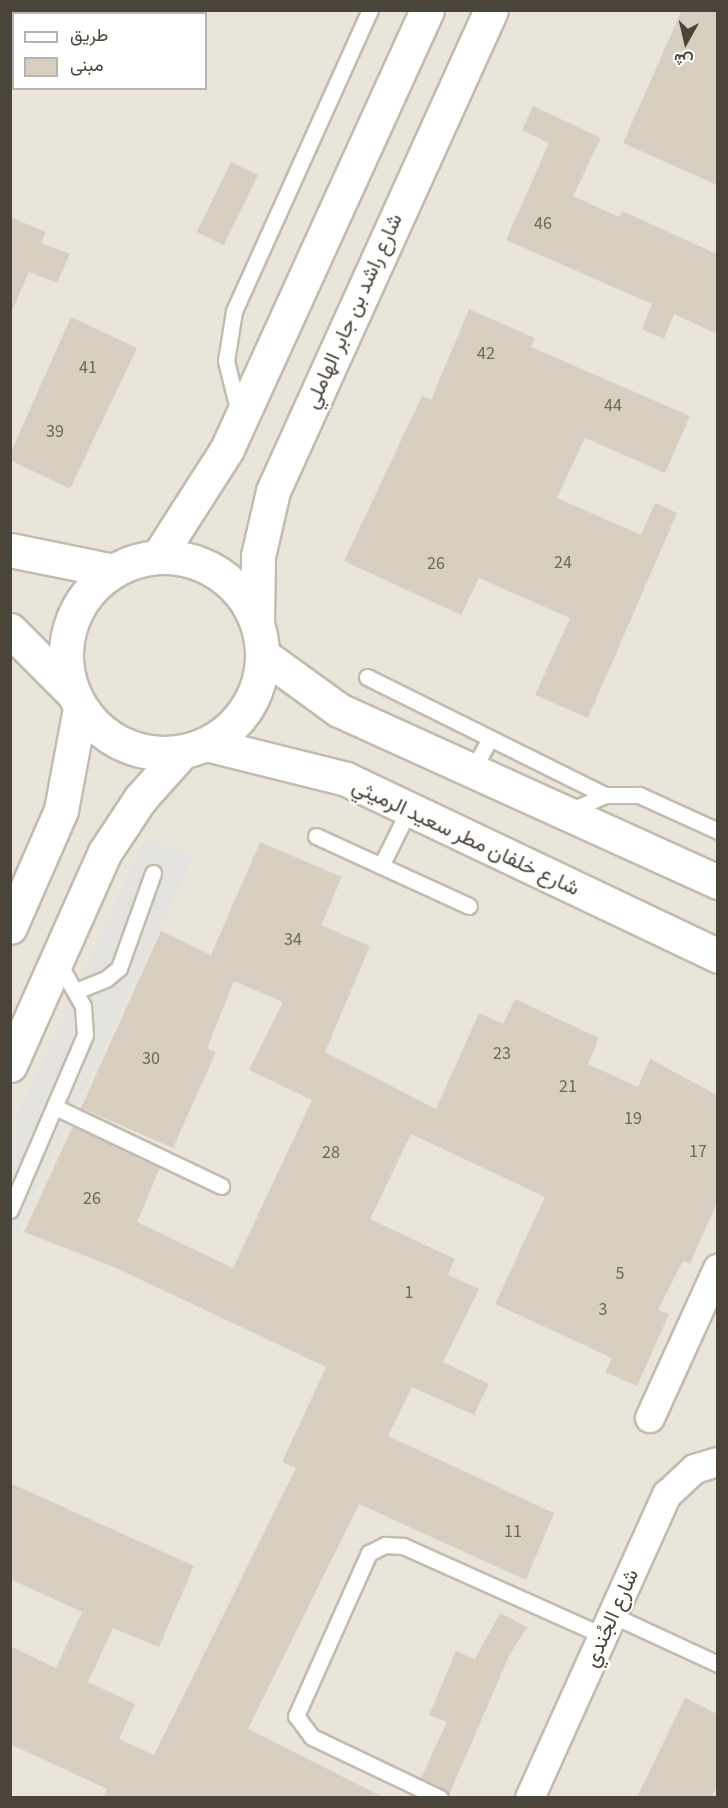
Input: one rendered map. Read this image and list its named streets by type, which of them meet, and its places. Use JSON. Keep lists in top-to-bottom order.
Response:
{
  "streets": {
    "street": ["شارع راشد بن جابر الهاملي", "شارع خلفان مطر سعيد الرميثي", "شارع الجُندي"]
  },
  "crossings": [
    ["شارع راشد بن جابر الهاملي", "شارع خلفان مطر سعيد الرميثي"]
  ],
  "house_numbers": [
    "46",
    "42",
    "41",
    "44",
    "39",
    "24",
    "26",
    "34",
    "23",
    "30",
    "21",
    "19",
    "17",
    "28",
    "26",
    "5",
    "1",
    "3",
    "11"
  ],
  "legend": ["طريق", "مبنى"],
  "north": "bottom"
}
